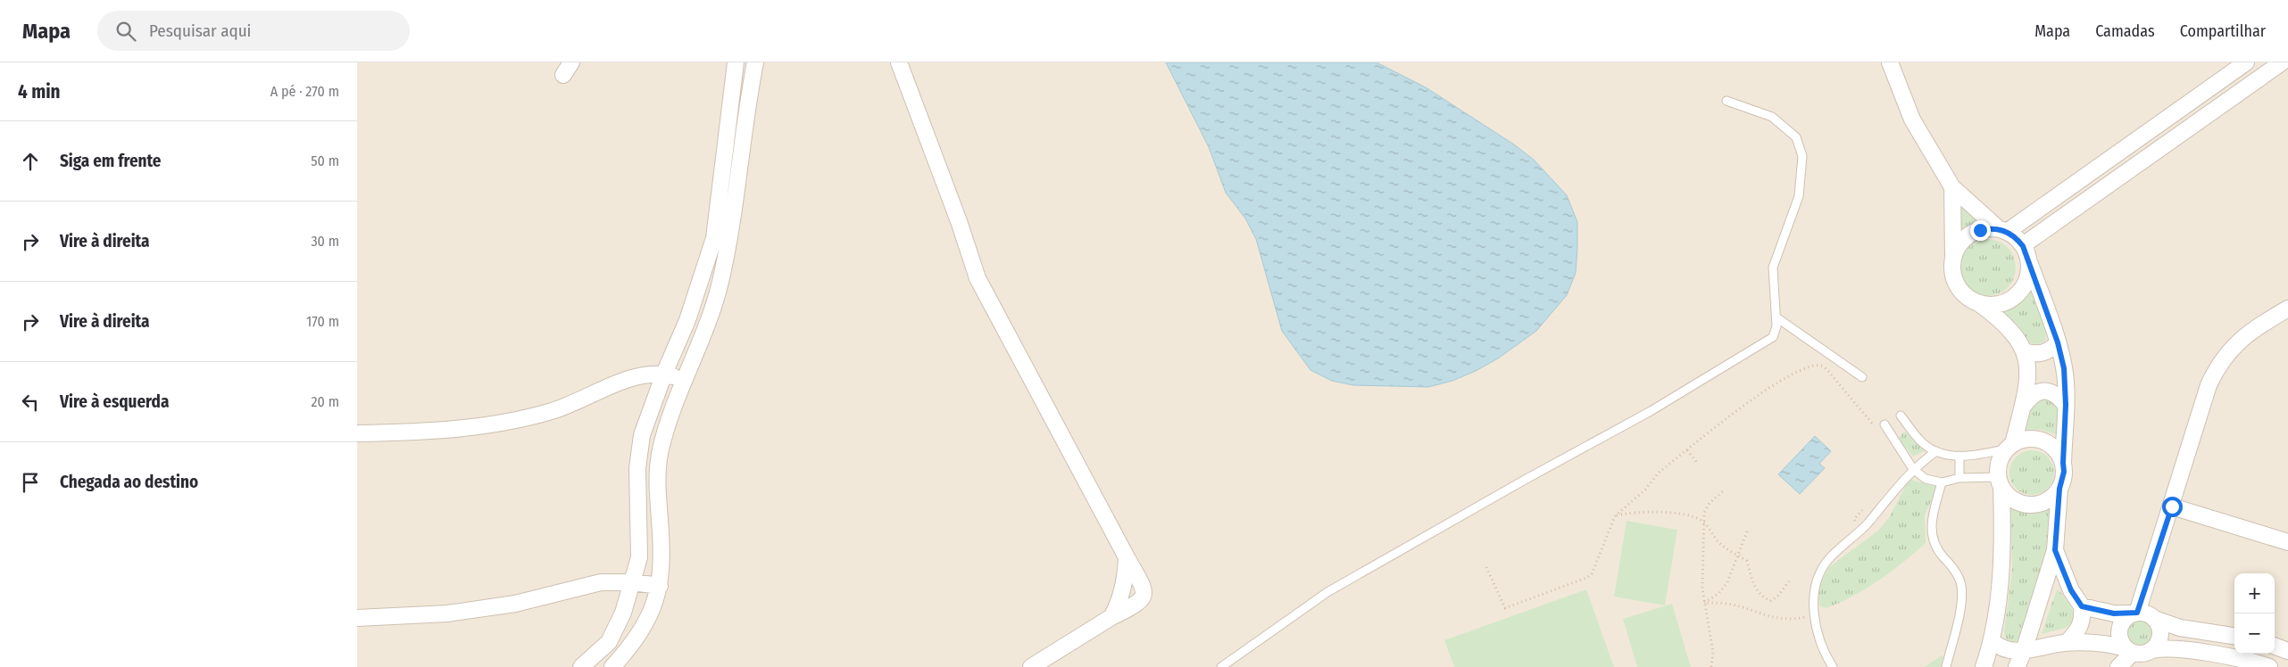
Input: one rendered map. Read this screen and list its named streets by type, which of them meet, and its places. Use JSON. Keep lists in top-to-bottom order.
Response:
{
  "page": {
    "header": "Mapa",
    "search": "Pesquisar aqui",
    "nav": ["Mapa", "Camadas", "Compartilhar"],
    "heading": ["4 min", "A pé · 270 m"],
    "list": [
      ["Siga em frente", "50 m"],
      ["Vire à direita", "30 m"],
      ["Vire à direita", "170 m"],
      ["Vire à esquerda", "20 m"],
      "Chegada ao destino"
    ],
    "map_buttons": ["+", "−"]
  }
}
